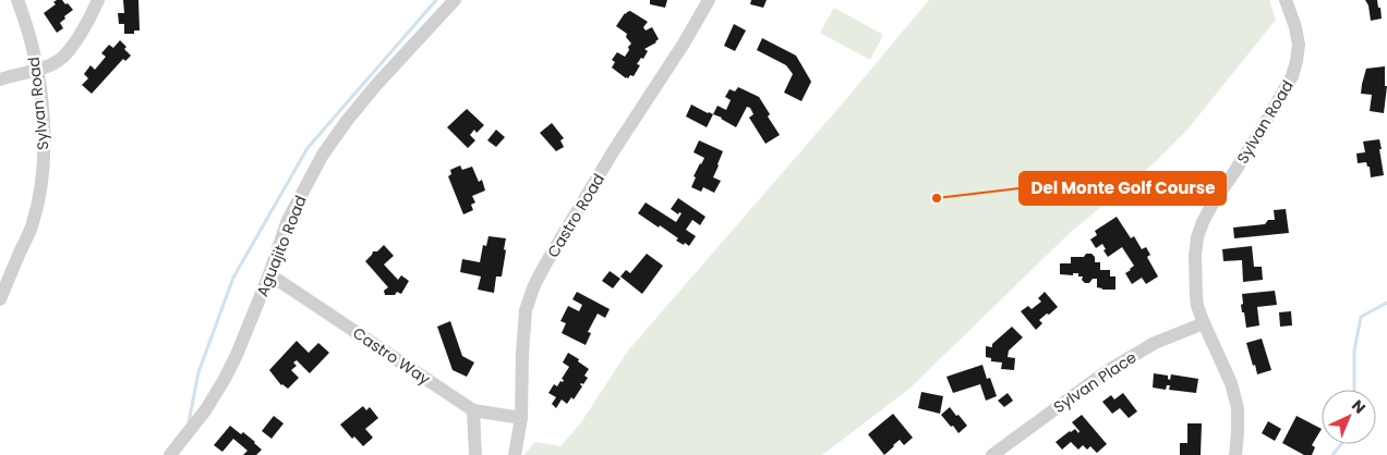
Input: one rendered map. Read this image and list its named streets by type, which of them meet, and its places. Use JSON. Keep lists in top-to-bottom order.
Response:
{
  "streets": {
    "street": [
      "Sylvan Road",
      "Castro Road",
      "Aguajito Road",
      "Castro Way",
      "Sylvan Place"
    ]
  },
  "crossings": [
    ["Sylvan Road", "Sylvan Place"],
    ["Castro Road", "Castro Way"],
    ["Aguajito Road", "Castro Way"]
  ],
  "places": ["Del Monte Golf Course"],
  "north": "top right"
}
